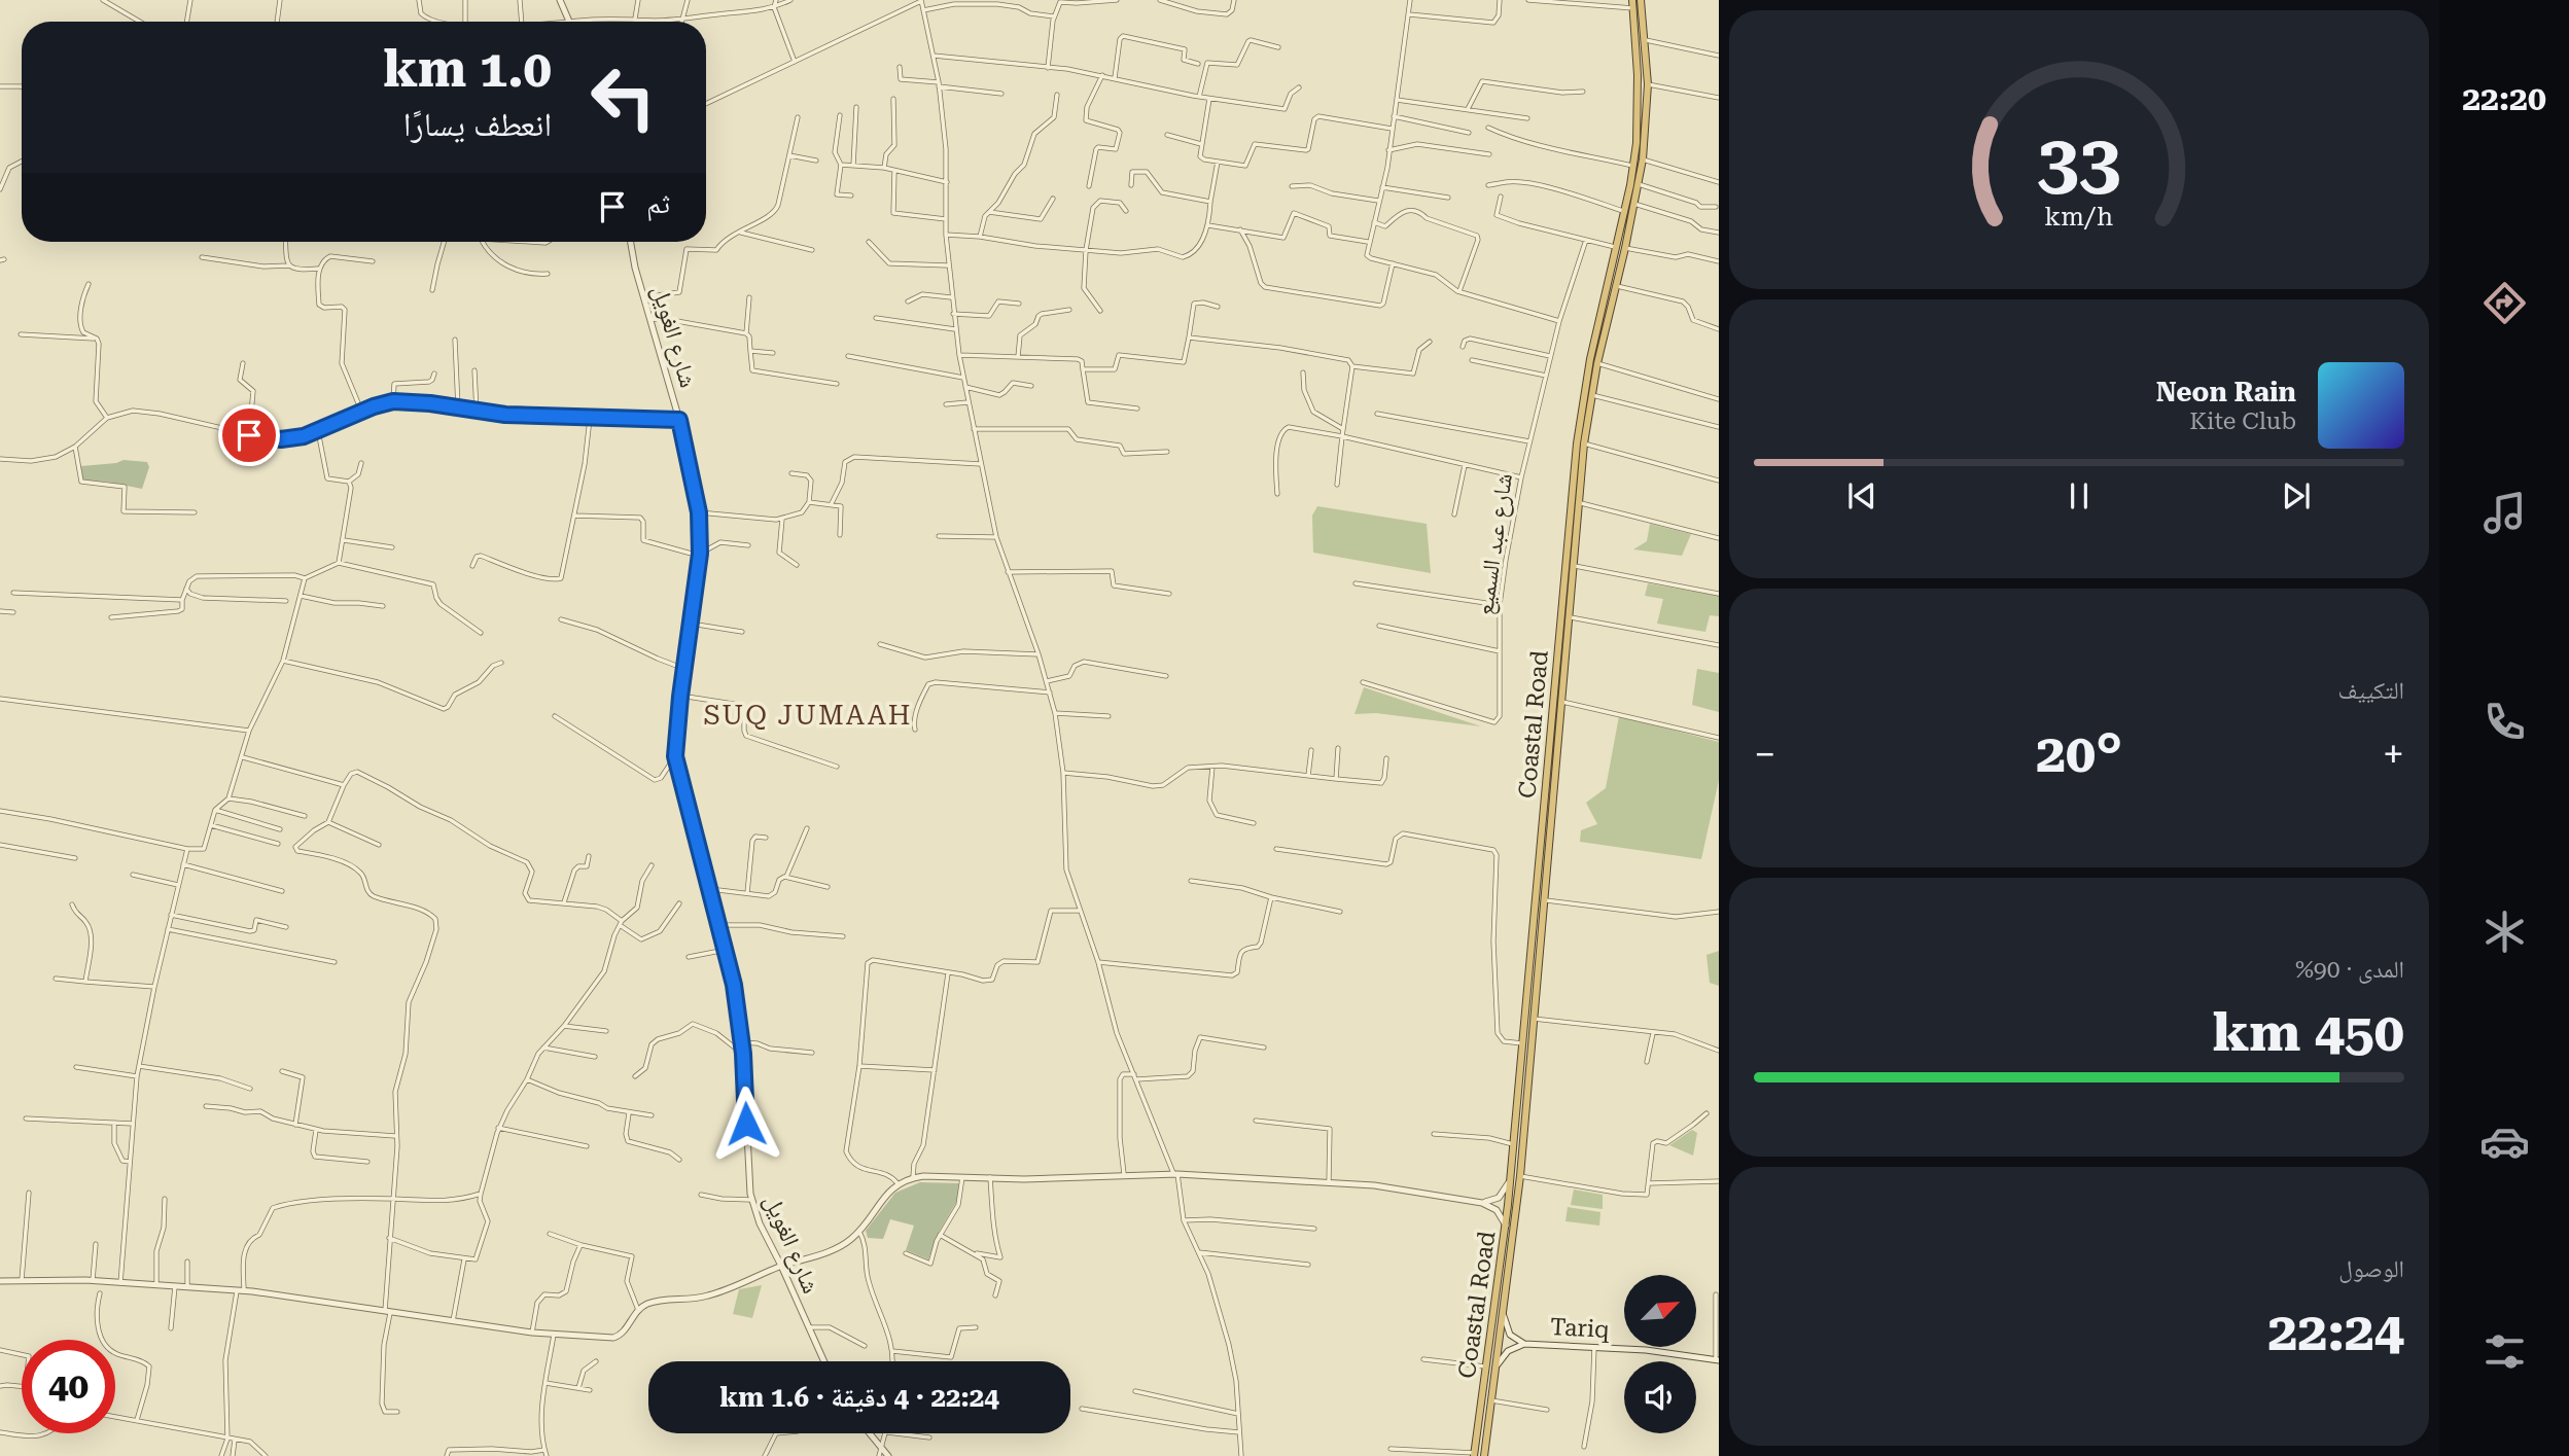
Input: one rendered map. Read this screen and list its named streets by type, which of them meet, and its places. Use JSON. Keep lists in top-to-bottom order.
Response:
{
  "streets": {
    "highway": ["Coastal Road"],
    "street": ["شارع الغويل", "شارع عبد السميع", "Tariq"]
  },
  "districts": ["SUQ JUMAAH"],
  "north": "top right",
  "page": {
    "tabs": "22:20",
    "turn": ["1.0 km", "انعطف يسارًا"],
    "then": "ثم",
    "song": ["Neon Rain", "Kite Club"],
    "tile": [
      "التكييف",
      ["المدى · 90%", "450 km"],
      ["الوصول", "22:24"]
    ],
    "heat": ["−", "20°", "+"],
    "limit": "40",
    "trip": "22:24 · 4 دقيقة · 1.6 km",
    "gauge": ["33", "km/h"]
  }
}
